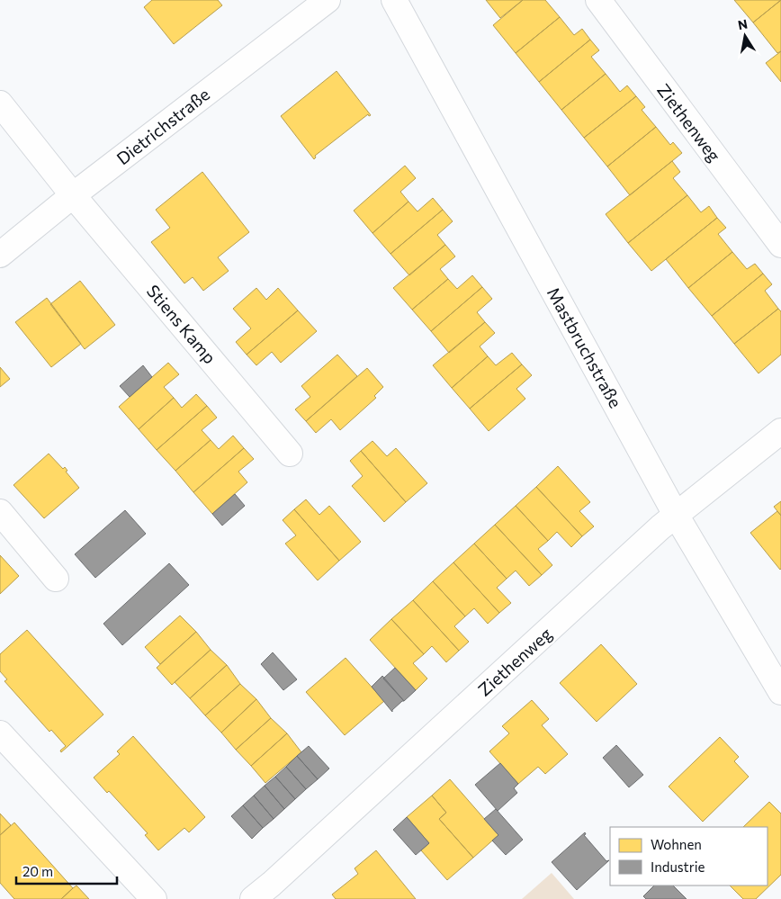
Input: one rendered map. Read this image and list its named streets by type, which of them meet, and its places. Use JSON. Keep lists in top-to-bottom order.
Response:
{
  "streets": {
    "street": [
      "Ziethenweg",
      "Dietrichstraße",
      "Stiens Kamp",
      "Mastbruchstraße"
    ]
  },
  "crossings": [
    ["Ziethenweg", "Mastbruchstraße"],
    ["Dietrichstraße", "Stiens Kamp"]
  ],
  "legend": ["Wohnen", "Industrie"],
  "scale_bar": "20 m",
  "north": "top"
}
